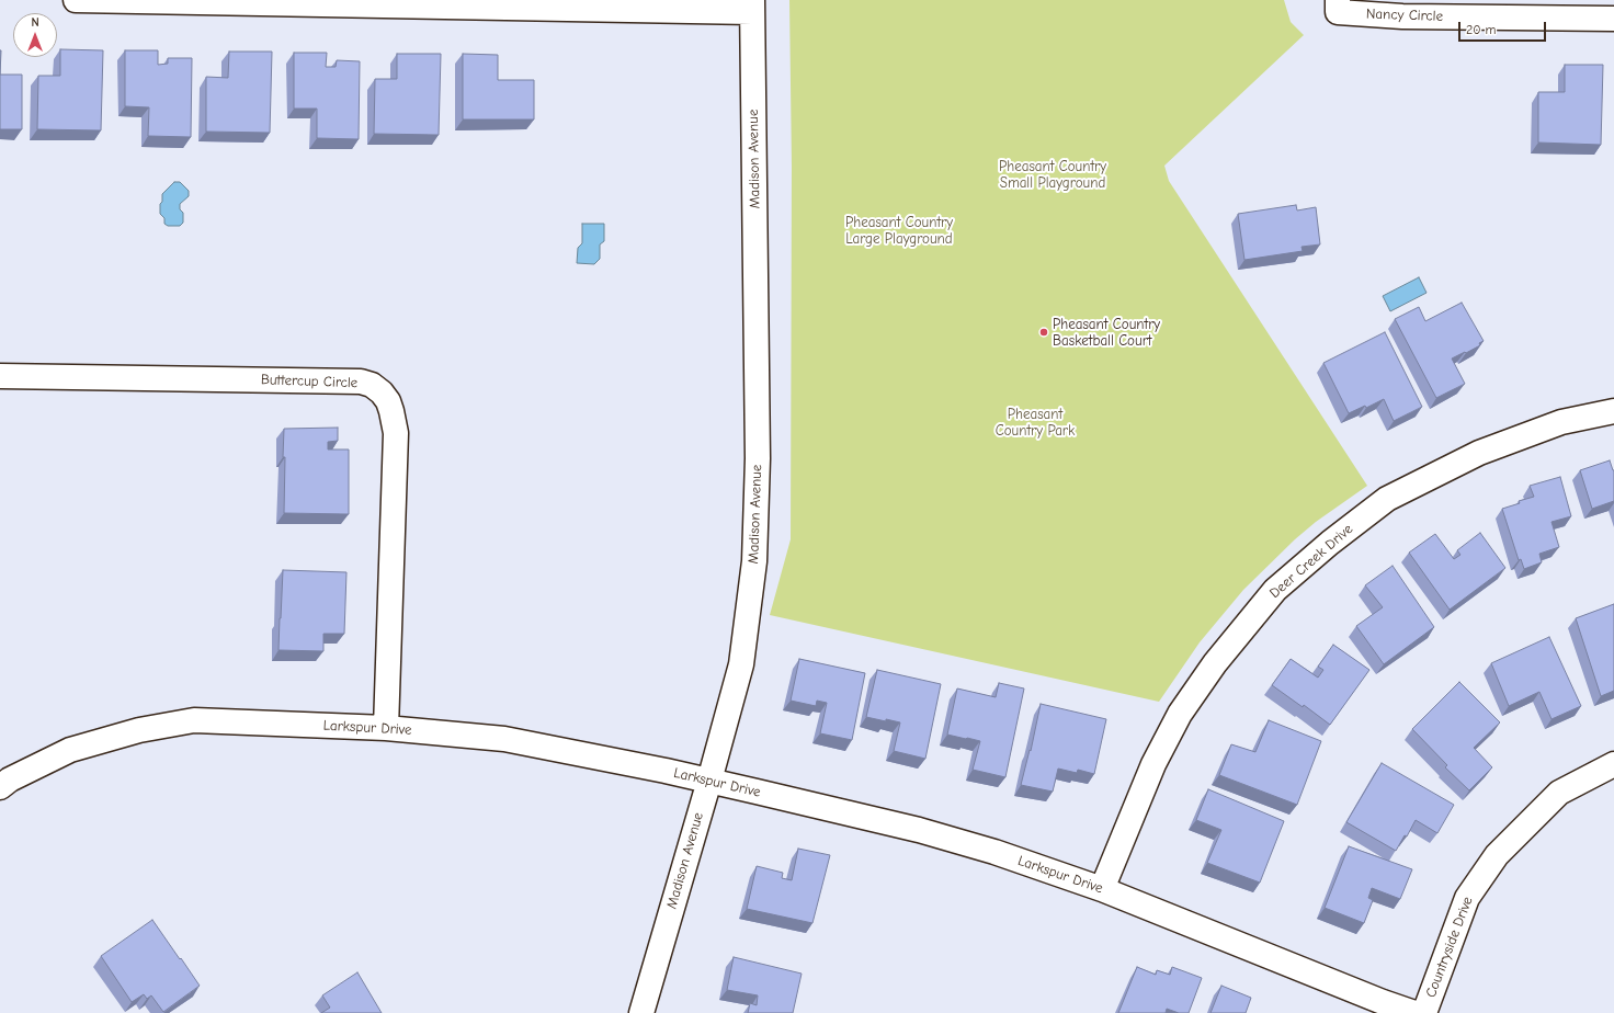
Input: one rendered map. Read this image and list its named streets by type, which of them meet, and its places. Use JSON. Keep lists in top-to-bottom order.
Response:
{
  "streets": {
    "street": [
      "Nancy Circle",
      "Madison Avenue",
      "Buttercup Circle",
      "Deer Creek Drive",
      "Larkspur Drive",
      "Countryside Drive"
    ]
  },
  "crossings": [
    ["Madison Avenue", "Larkspur Drive"],
    ["Buttercup Circle", "Larkspur Drive"],
    ["Deer Creek Drive", "Larkspur Drive"]
  ],
  "parks": ["Pheasant Country Small Playground", "Pheasant Country Large Playground", "Pheasant Country Park"],
  "places": ["Pheasant Country Basketball Court"],
  "scale_bar": "20 m",
  "north": "top"
}
